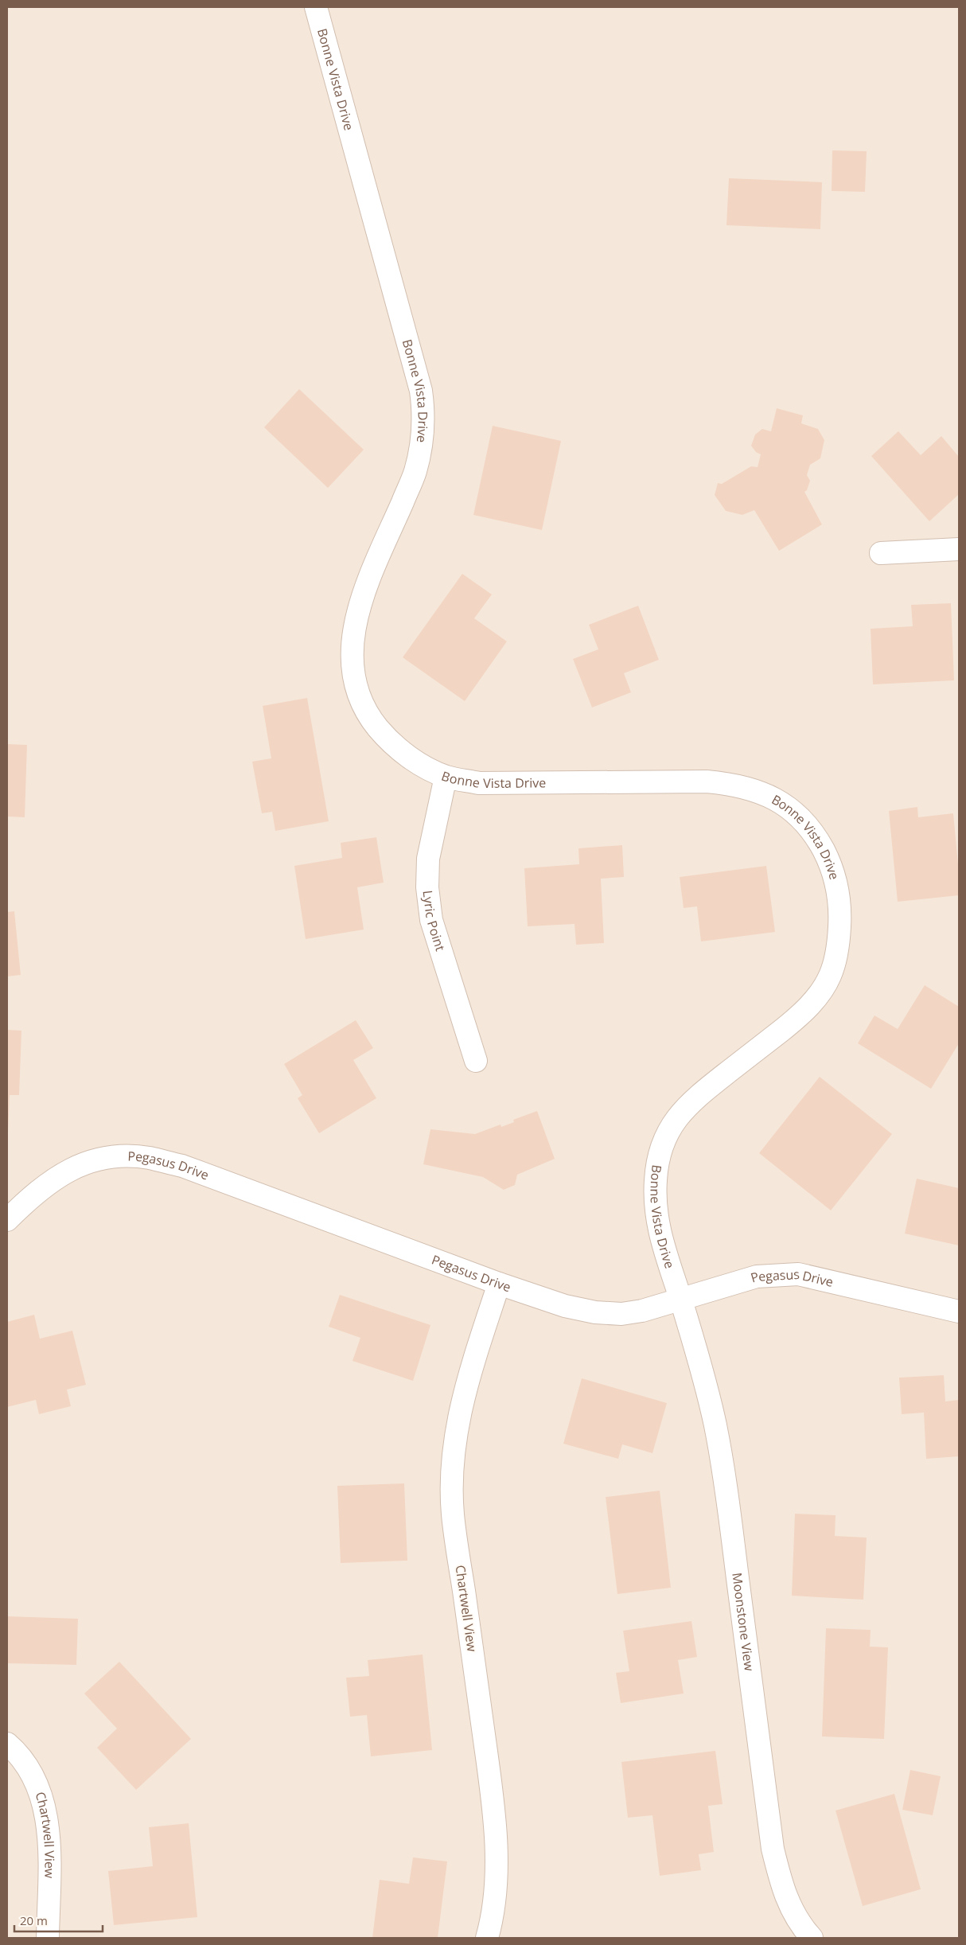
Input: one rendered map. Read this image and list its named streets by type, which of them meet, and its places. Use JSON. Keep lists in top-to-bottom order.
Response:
{
  "streets": {
    "street": [
      "Bonne Vista Drive",
      "Lyric Point",
      "Pegasus Drive",
      "Chartwell View",
      "Moonstone View"
    ]
  },
  "crossings": [
    ["Bonne Vista Drive", "Lyric Point"],
    ["Bonne Vista Drive", "Pegasus Drive"],
    ["Bonne Vista Drive", "Moonstone View"],
    ["Pegasus Drive", "Chartwell View"],
    ["Pegasus Drive", "Moonstone View"]
  ],
  "scale_bar": "20 m"
}
